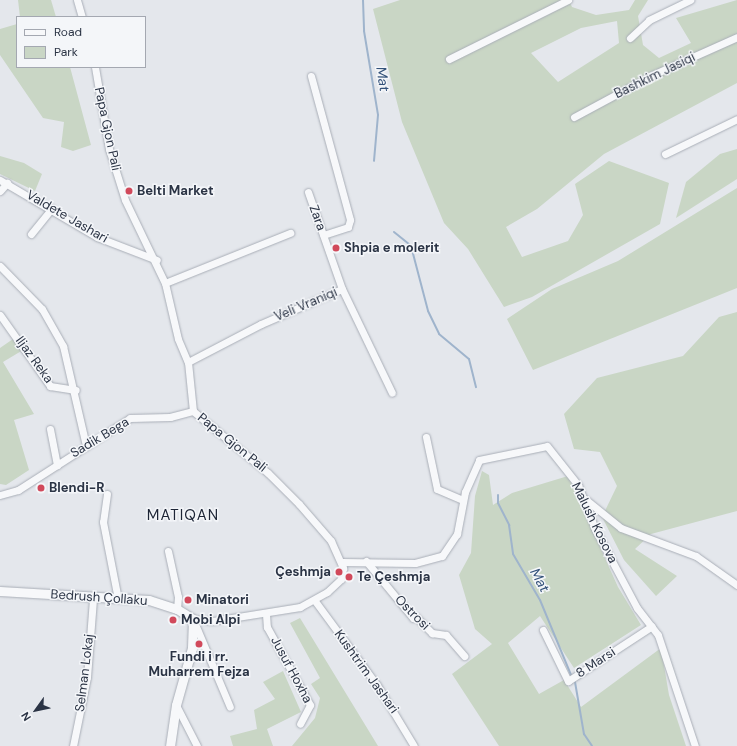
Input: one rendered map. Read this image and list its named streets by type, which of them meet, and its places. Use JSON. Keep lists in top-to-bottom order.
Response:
{
  "streets": {
    "street": [
      "Bashkim Jasiqi",
      "Papa Gjon Pali",
      "Valdete Jashari",
      "Zara",
      "Veli Vraniqi",
      "Iljaz Reka",
      "Sadik Bega",
      "Malush Kosova",
      "Bedrush Çollaku",
      "Ostrosi",
      "8 Marsi",
      "Jusuf Hoxha",
      "Kushtrim Jashari",
      "Selman Lokaj"
    ]
  },
  "crossings": [
    ["Papa Gjon Pali", "Valdete Jashari"],
    ["Papa Gjon Pali", "Veli Vraniqi"],
    ["Papa Gjon Pali", "Sadik Bega"],
    ["Papa Gjon Pali", "Malush Kosova"],
    ["Zara", "Veli Vraniqi"],
    ["Malush Kosova", "Ostrosi"],
    ["Malush Kosova", "8 Marsi"],
    ["Bedrush Çollaku", "Selman Lokaj"]
  ],
  "districts": ["MATIQAN"],
  "water": ["Mat"],
  "places": [
    "Belti Market",
    "Shpia e molerit",
    "Blendi-R",
    "Çeshmja",
    "Te Çeshmja",
    "Minatori",
    "Mobi Alpi",
    "Fundi i rr. Muharrem Fejza"
  ],
  "legend": ["Road", "Park"],
  "north": "bottom left"
}
